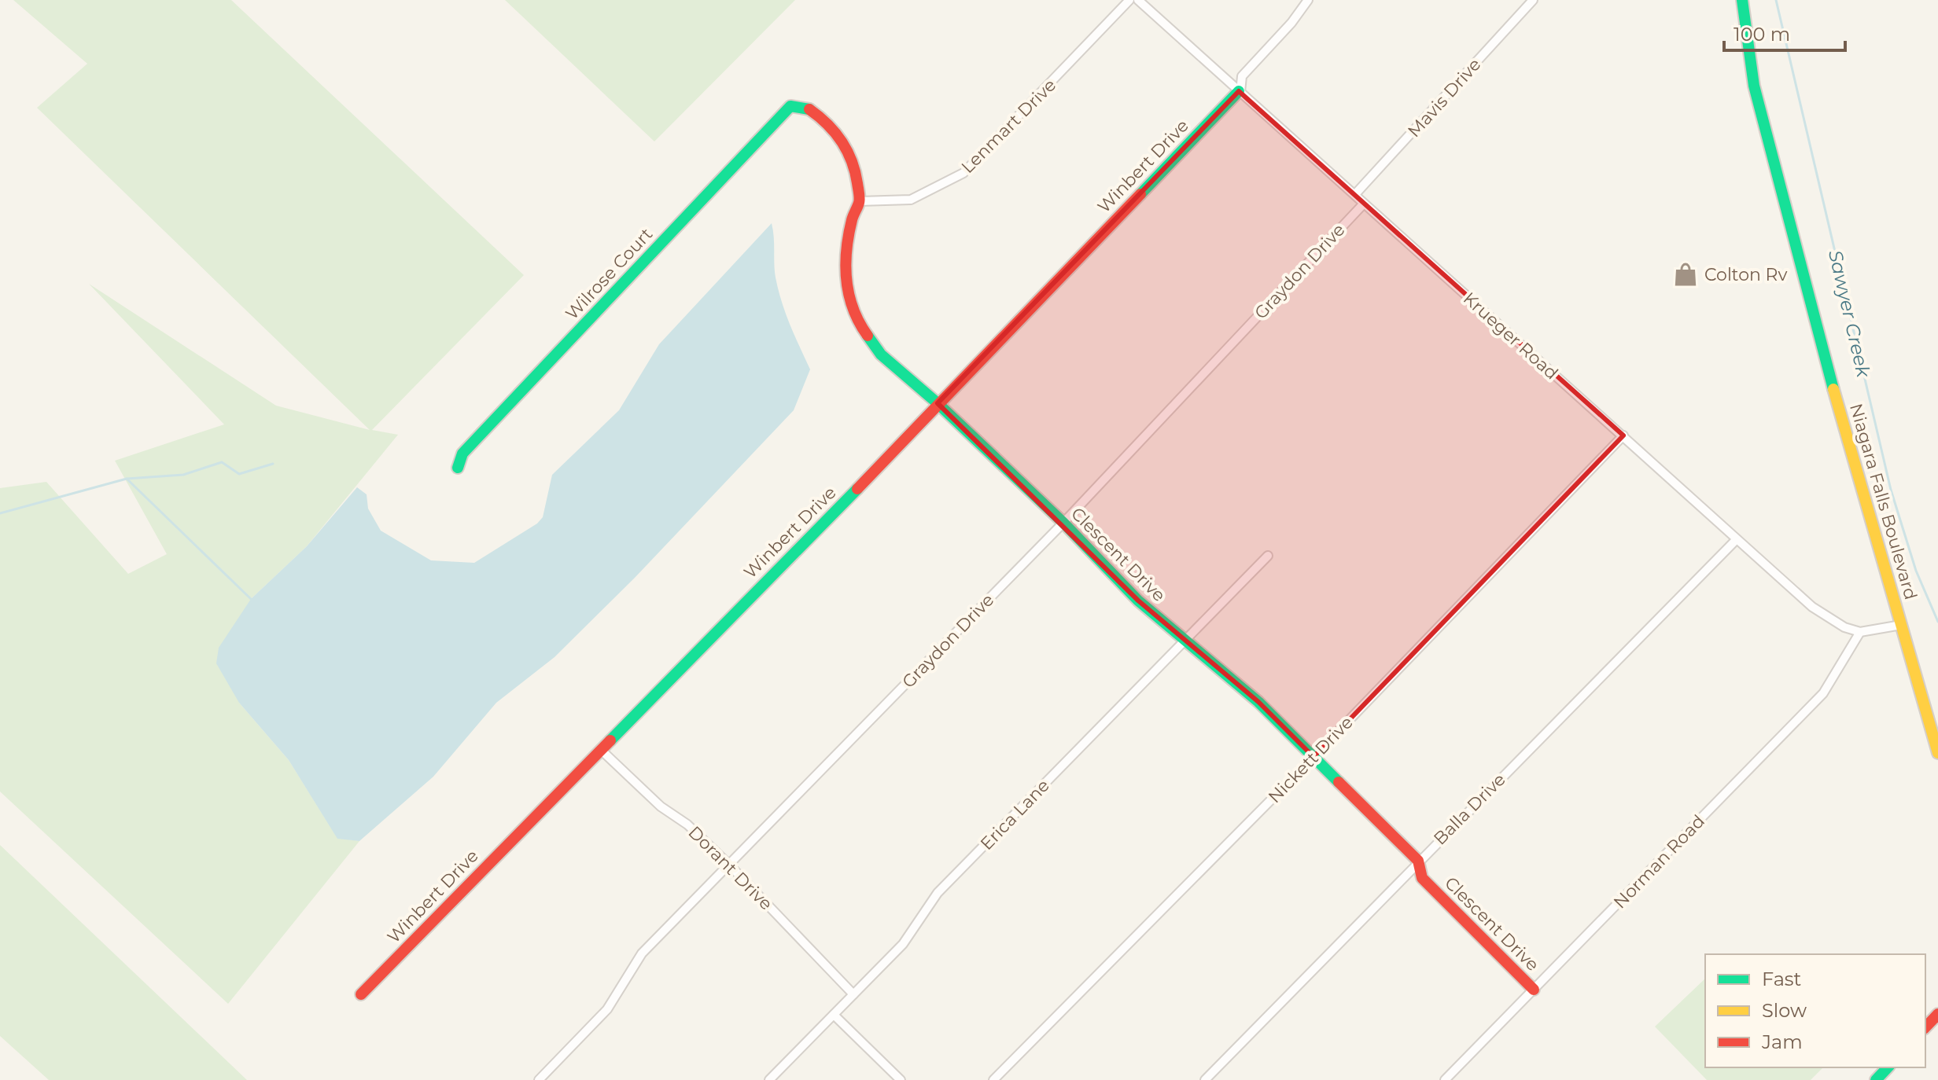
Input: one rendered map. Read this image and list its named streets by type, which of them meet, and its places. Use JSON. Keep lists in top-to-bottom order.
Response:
{
  "streets": {
    "street": [
      "Mavis Drive",
      "Lenmart Drive",
      "Winbert Drive",
      "Graydon Drive",
      "Wilrose Court",
      "Krueger Road",
      "Niagara Falls Boulevard",
      "Clescent Drive",
      "Nickett Drive",
      "Balla Drive",
      "Erica Lane",
      "Norman Road",
      "Dorant Drive"
    ]
  },
  "crossings": [
    ["Mavis Drive", "Krueger Road"],
    ["Lenmart Drive", "Clescent Drive"],
    ["Winbert Drive", "Krueger Road"],
    ["Winbert Drive", "Clescent Drive"],
    ["Winbert Drive", "Dorant Drive"],
    ["Graydon Drive", "Krueger Road"],
    ["Graydon Drive", "Clescent Drive"],
    ["Graydon Drive", "Dorant Drive"],
    ["Wilrose Court", "Clescent Drive"],
    ["Krueger Road", "Nickett Drive"],
    ["Krueger Road", "Balla Drive"],
    ["Krueger Road", "Norman Road"],
    ["Clescent Drive", "Nickett Drive"],
    ["Clescent Drive", "Balla Drive"],
    ["Clescent Drive", "Erica Lane"],
    ["Clescent Drive", "Norman Road"],
    ["Erica Lane", "Dorant Drive"]
  ],
  "water": ["Sawyer Creek"],
  "places": {
    "shop": ["Colton Rv"]
  },
  "legend": ["Fast", "Slow", "Jam"],
  "scale_bar": "100 m"
}
